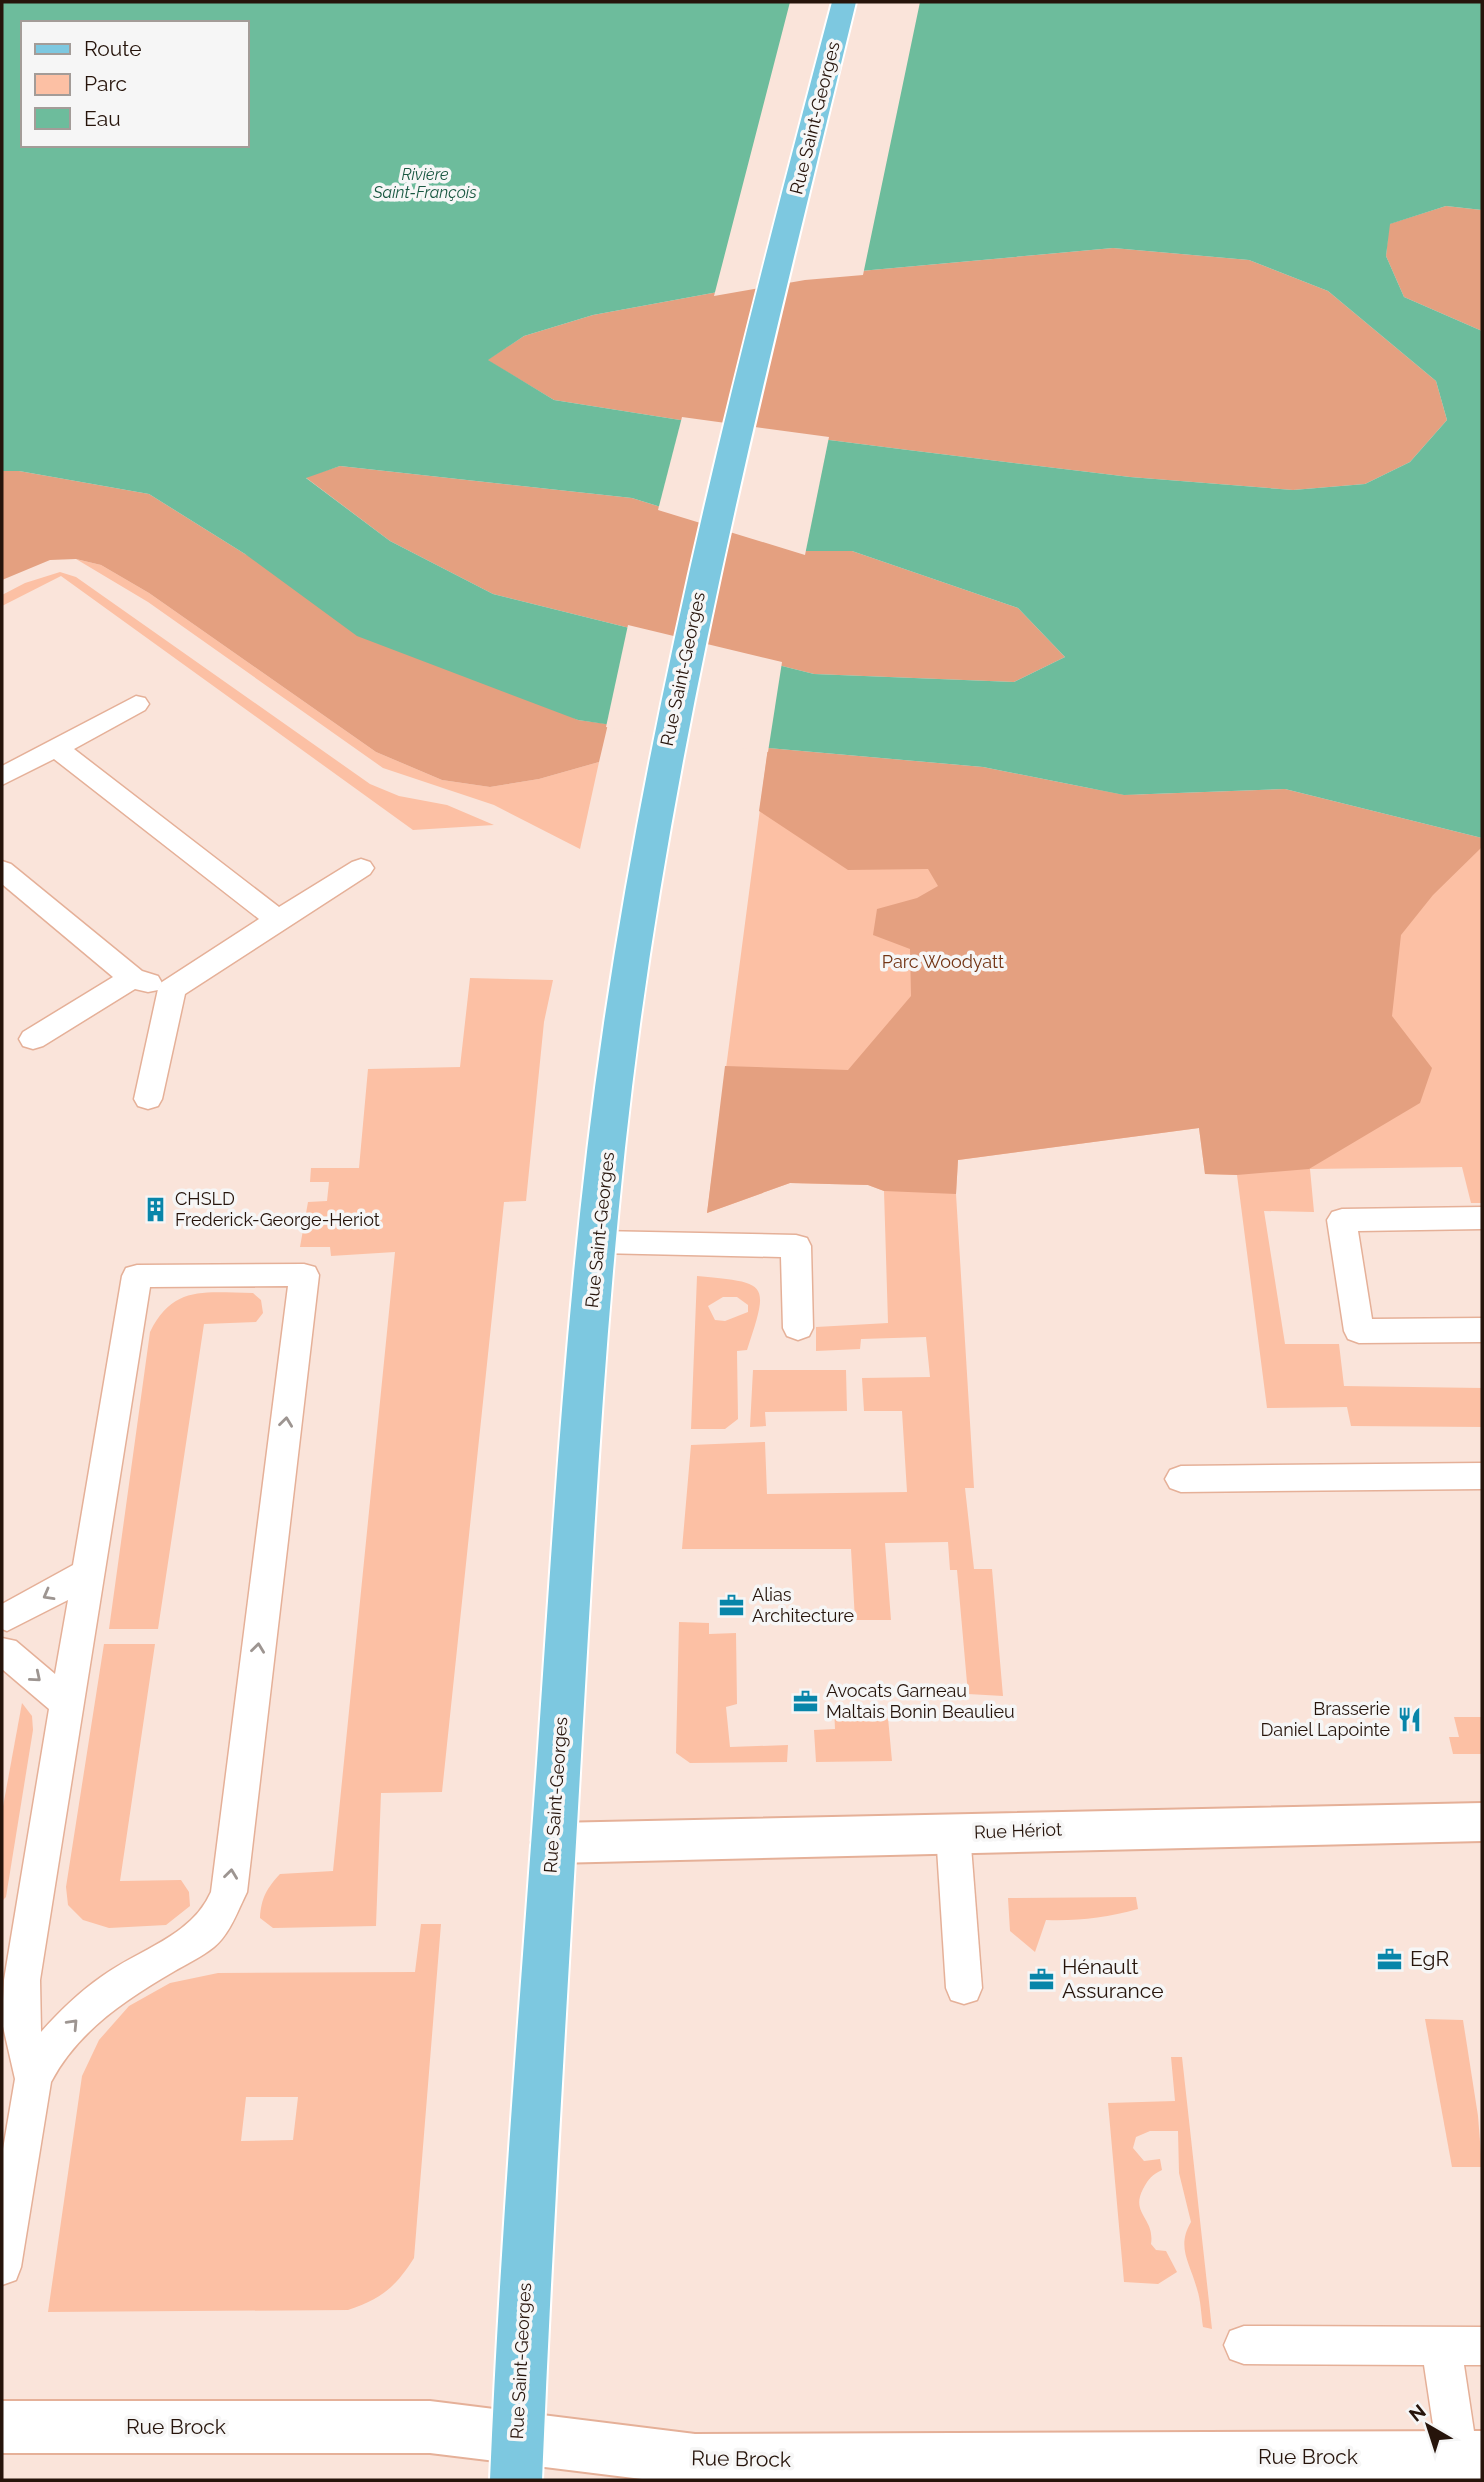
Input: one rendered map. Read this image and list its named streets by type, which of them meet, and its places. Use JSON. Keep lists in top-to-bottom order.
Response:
{
  "streets": {
    "main road": ["Rue Saint-Georges"],
    "street": ["Rue Hériot", "Rue Brock"]
  },
  "crossings": [
    ["Rue Saint-Georges", "Rue Hériot"],
    ["Rue Saint-Georges", "Rue Brock"]
  ],
  "water": ["Rivière Saint-François"],
  "parks": ["Parc Woodyatt"],
  "places": {
    "building": ["CHSLD Frederick-George-Heriot"],
    "office": [
      "Alias Architecture",
      "Avocats Garneau Maltais Bonin Beaulieu",
      "EgR",
      "Hénault Assurance"
    ],
    "restaurant": ["Brasserie Daniel Lapointe"]
  },
  "legend": ["Route", "Parc", "Eau"],
  "north": "top left"
}
